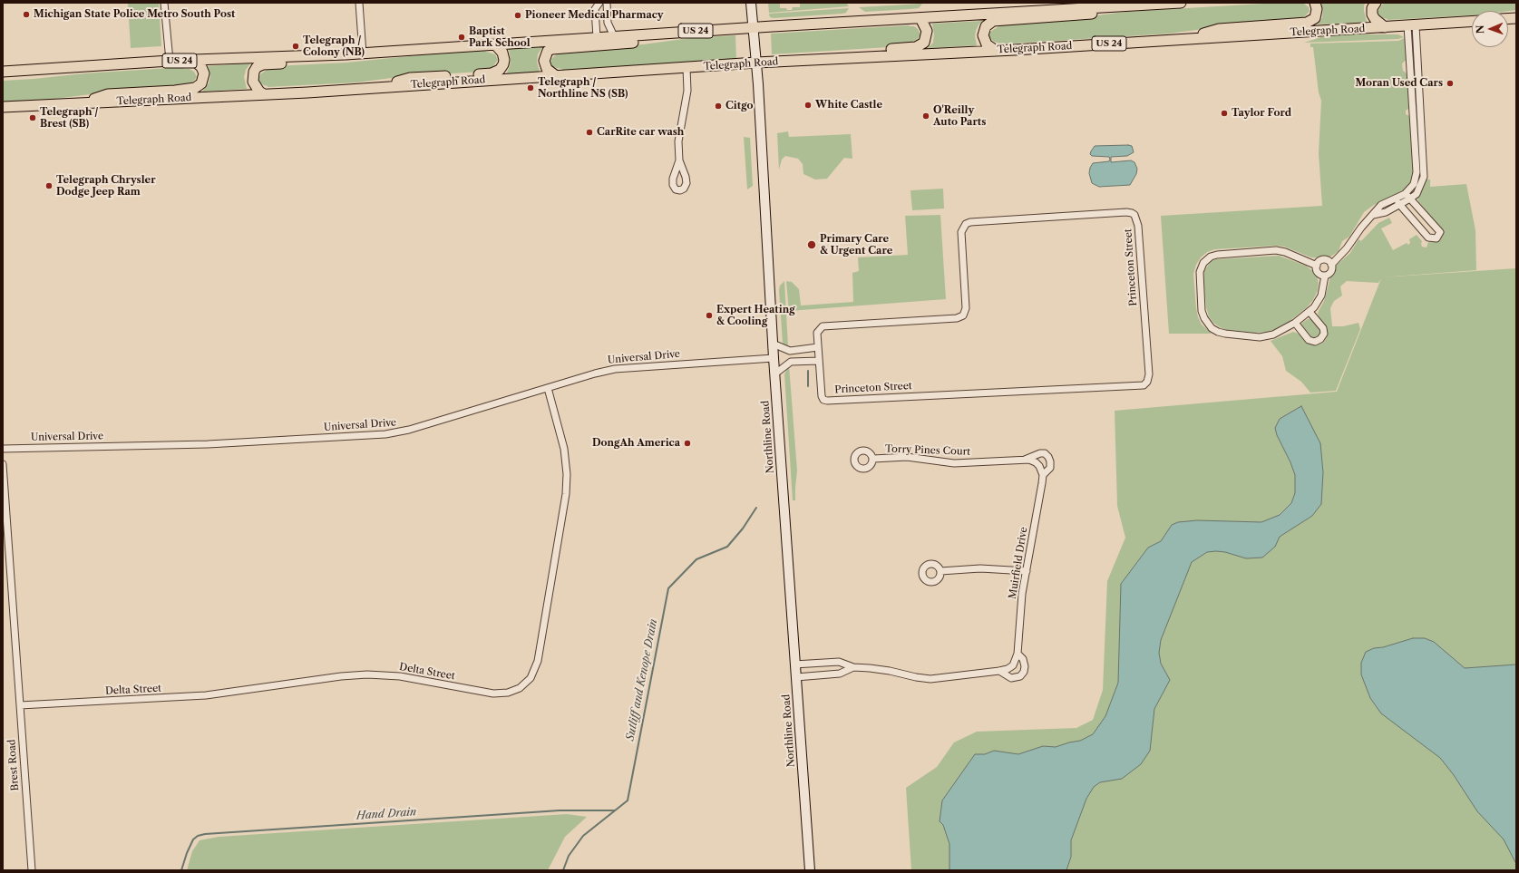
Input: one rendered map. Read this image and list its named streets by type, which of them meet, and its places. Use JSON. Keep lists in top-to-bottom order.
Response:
{
  "streets": {
    "main road": ["US 24", "Telegraph Road", "Northline Road"],
    "street": [
      "Princeton Street",
      "Universal Drive",
      "Torry Pines Court",
      "Muirfield Drive",
      "Delta Street",
      "Brest Road"
    ]
  },
  "crossings": [
    ["US 24", "Northline Road"],
    ["Telegraph Road", "Northline Road"],
    ["Universal Drive", "Northline Road"],
    ["Universal Drive", "Delta Street"],
    ["Torry Pines Court", "Muirfield Drive"],
    ["Delta Street", "Brest Road"]
  ],
  "water": ["Sutliff and Kenope Drain", "Hand Drain"],
  "places": [
    "Michigan State Police Metro South Post",
    "Pioneer Medical Pharmacy",
    "Baptist Park School",
    "Telegraph / Colony (NB)",
    "Moran Used Cars",
    "Telegraph / Northline NS (SB)",
    "White Castle",
    "Citgo",
    "Taylor Ford",
    "O'Reilly Auto Parts",
    "Telegraph / Brest (SB)",
    "CarRite car wash",
    "Telegraph Chrysler Dodge Jeep Ram",
    "Primary Care & Urgent Care",
    "Expert Heating & Cooling",
    "DongAh America"
  ],
  "north": "left"
}
